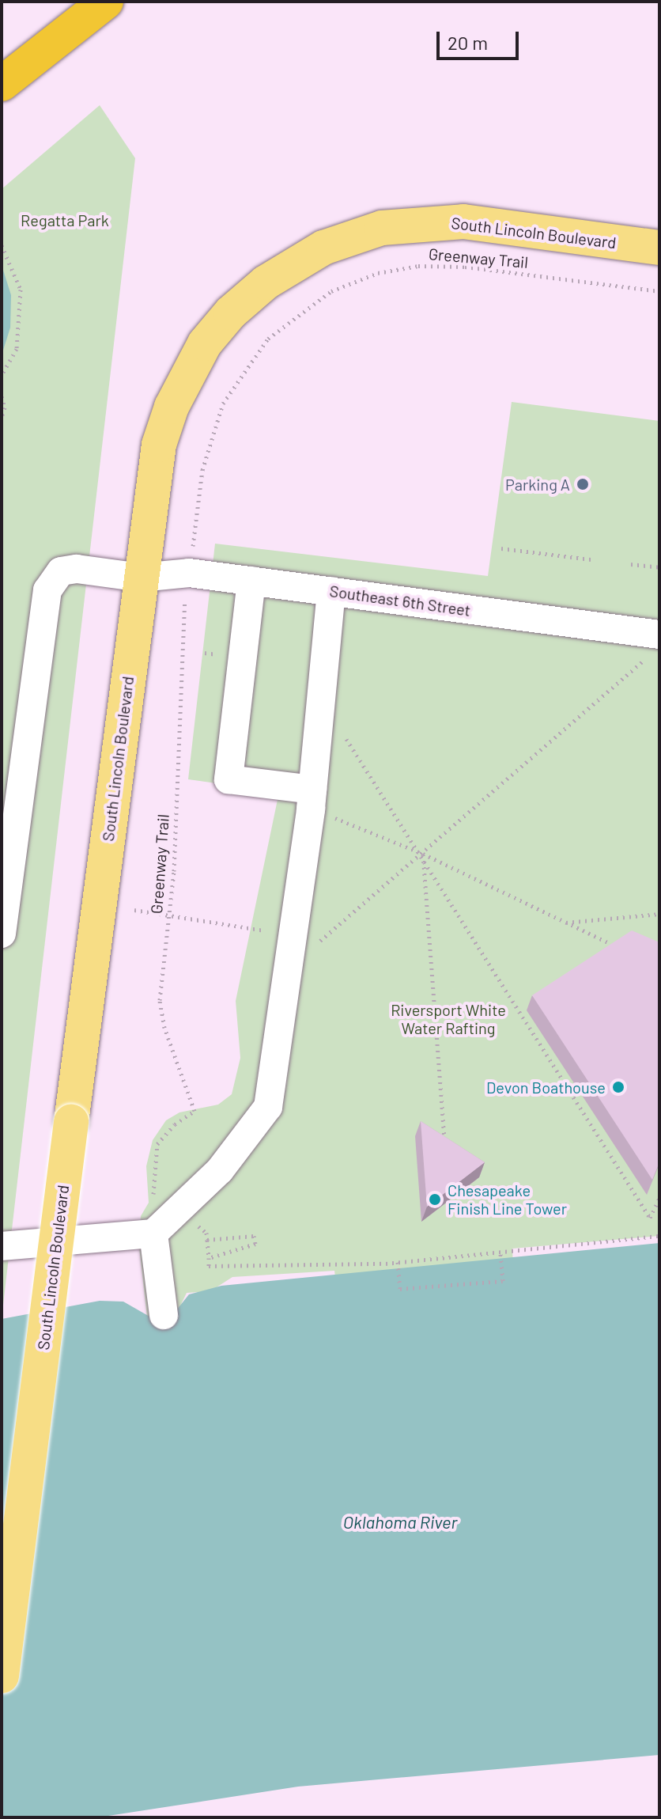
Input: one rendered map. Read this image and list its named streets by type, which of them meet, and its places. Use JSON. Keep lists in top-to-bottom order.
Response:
{
  "streets": {
    "main road": ["South Lincoln Boulevard"],
    "street": ["Southeast 6th Street"],
    "path": ["Greenway Trail"]
  },
  "crossings": [
    ["South Lincoln Boulevard", "Southeast 6th Street"]
  ],
  "water": ["Oklahoma River"],
  "parks": ["Regatta Park", "Riversport White Water Rafting"],
  "places": ["Parking A", "Devon Boathouse", "Chesapeake Finish Line Tower"],
  "scale_bar": "20 m"
}
